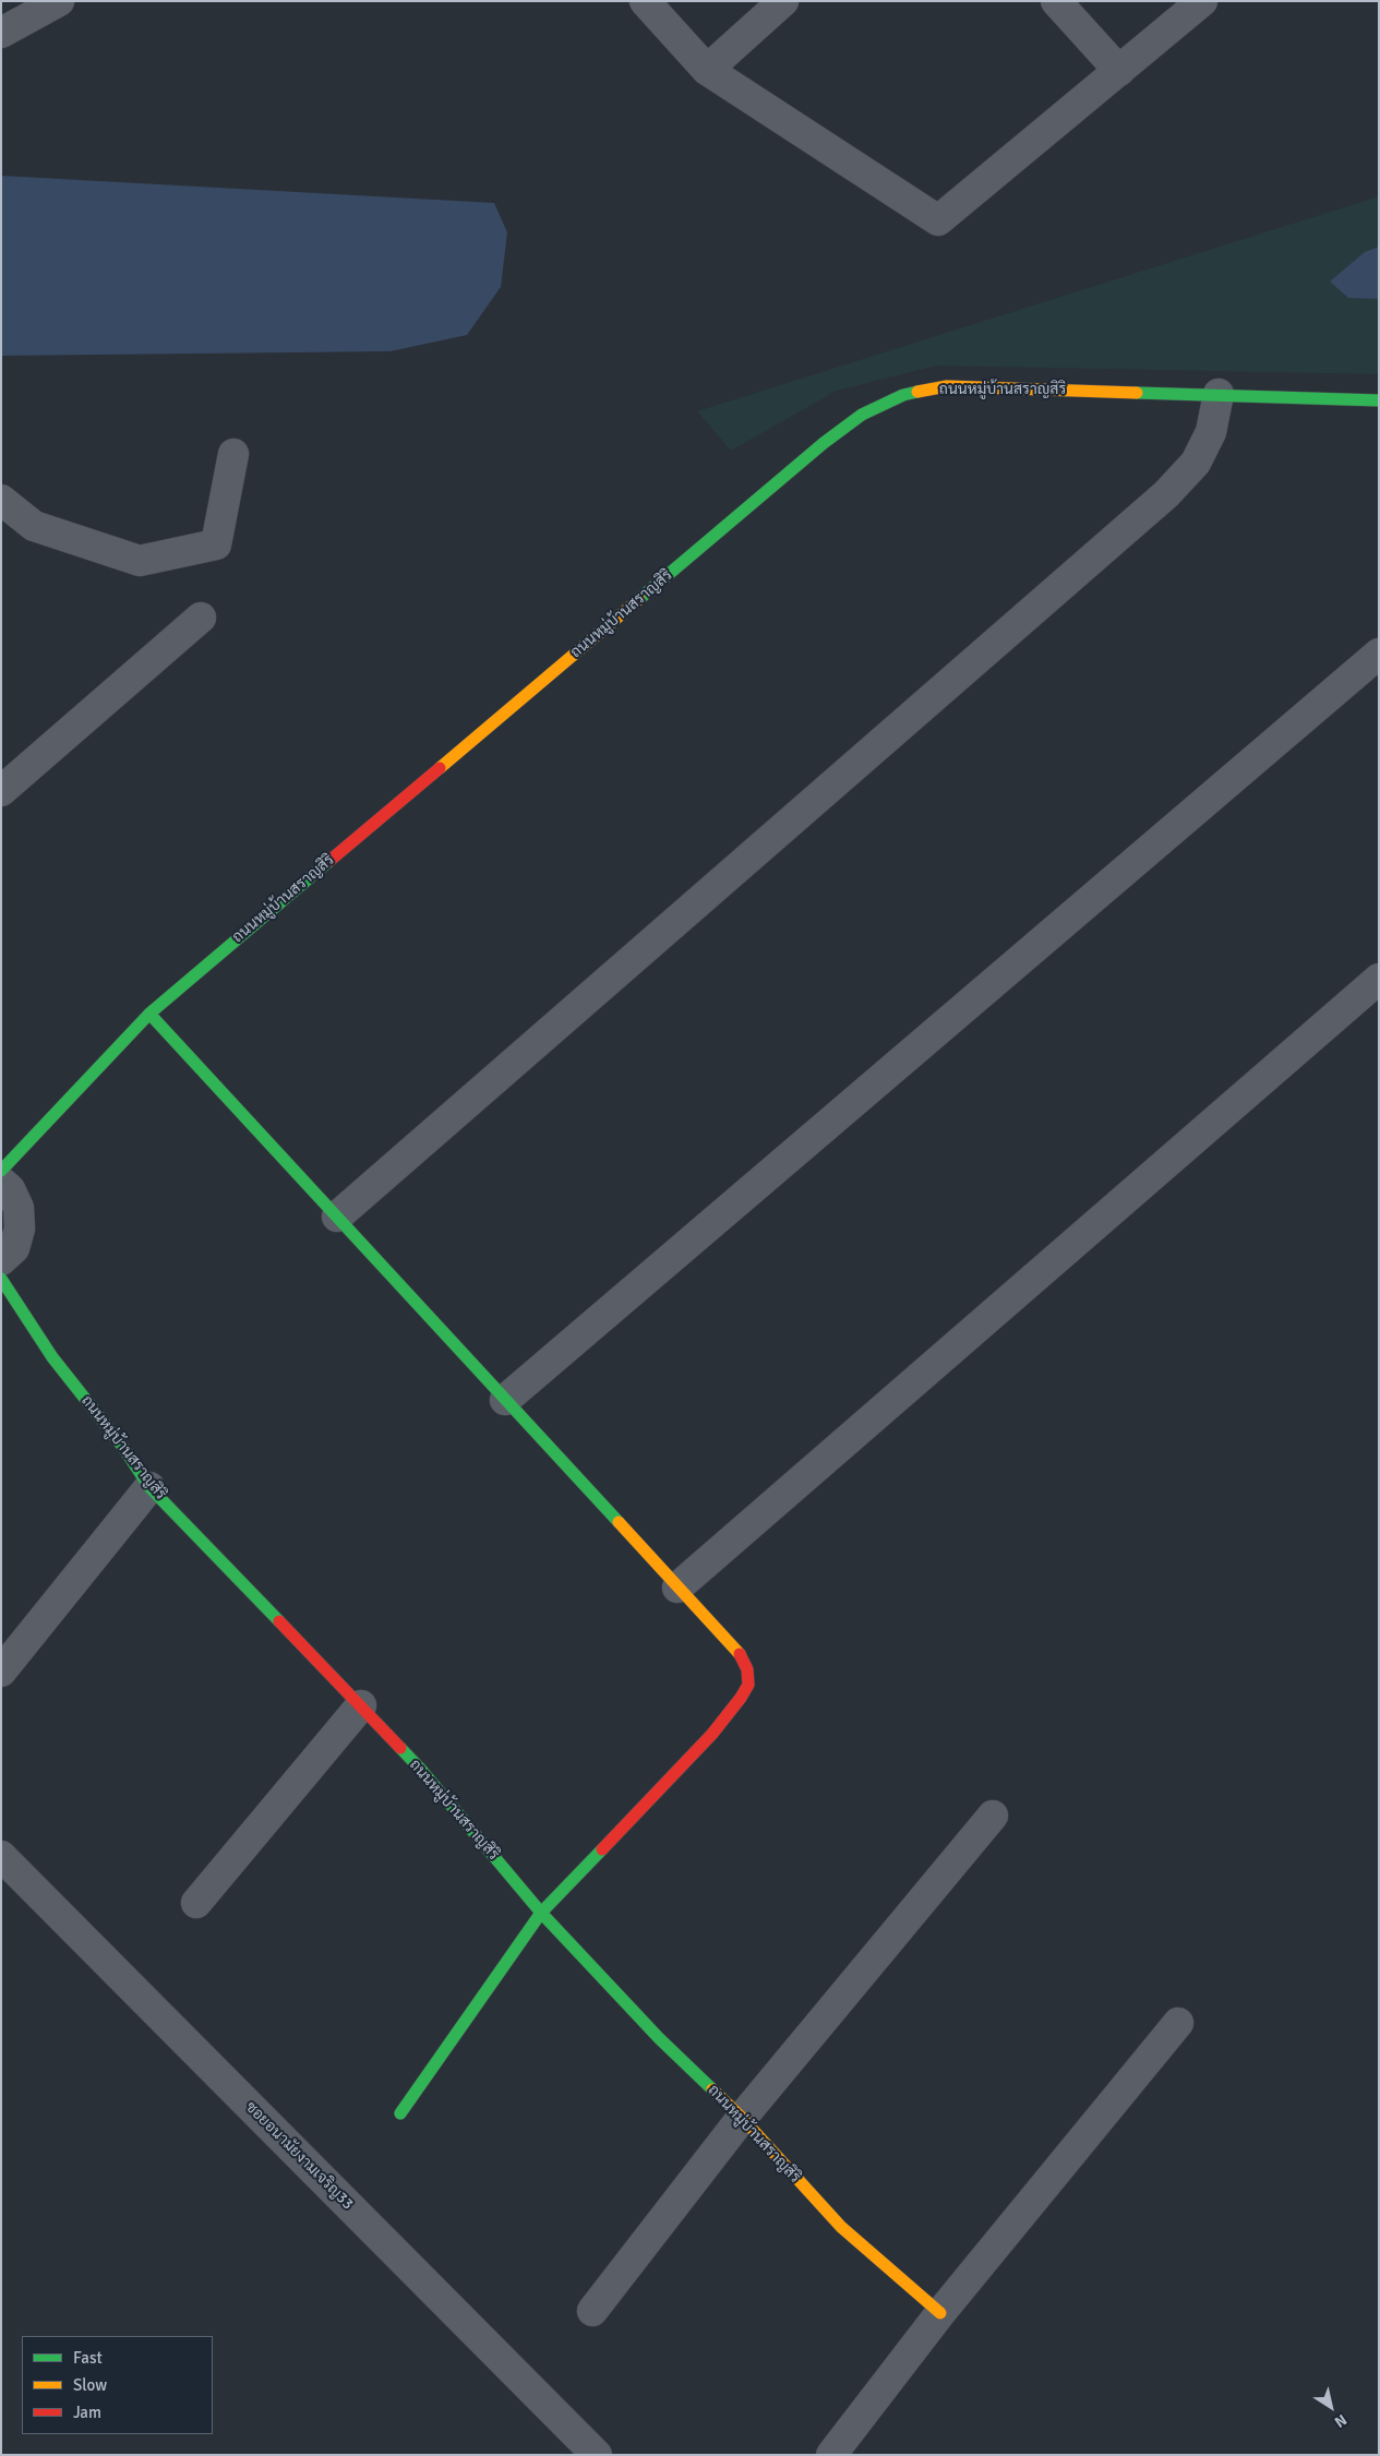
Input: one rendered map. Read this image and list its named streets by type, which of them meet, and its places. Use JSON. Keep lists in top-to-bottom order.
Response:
{
  "streets": {
    "street": ["ถนนหมู่บ้านสราญสิริ", "ซอยอนามัยงามเจริญ33"]
  },
  "legend": ["Fast", "Slow", "Jam"],
  "north": "bottom right"
}
